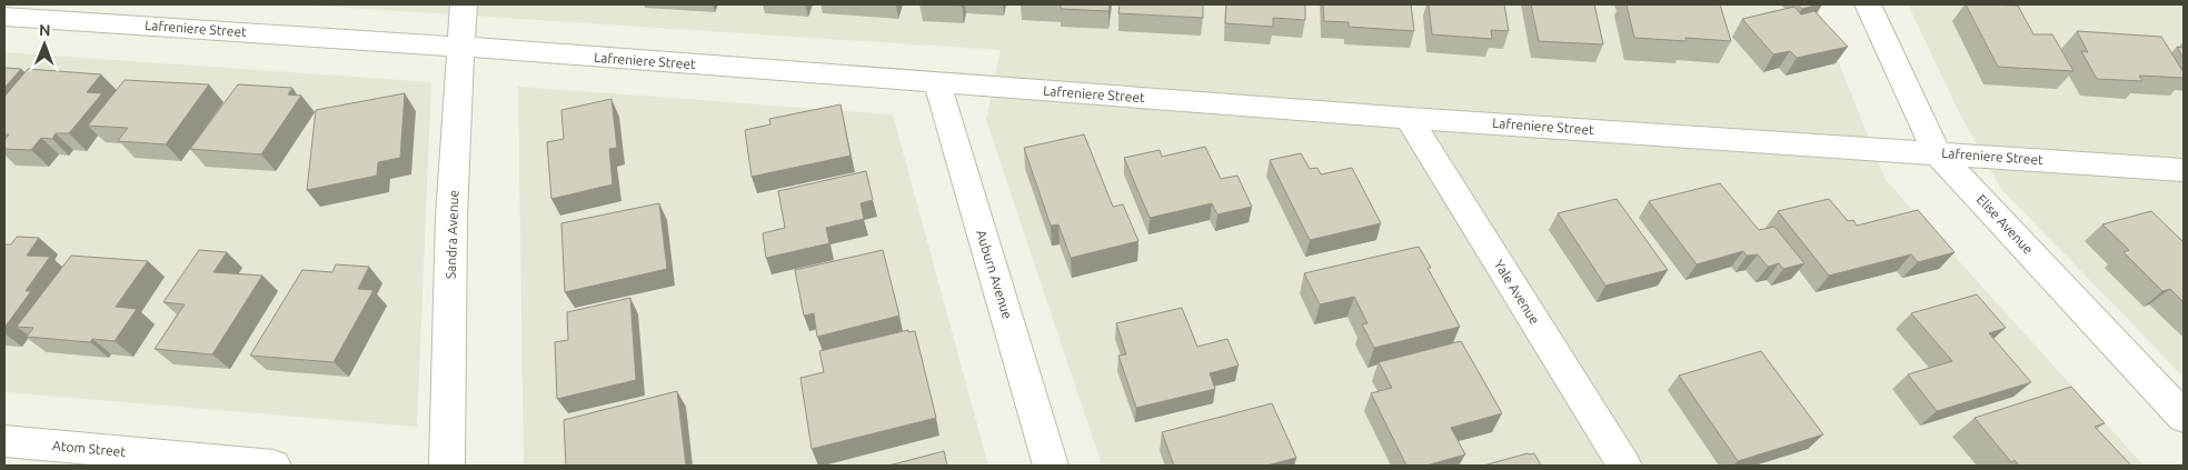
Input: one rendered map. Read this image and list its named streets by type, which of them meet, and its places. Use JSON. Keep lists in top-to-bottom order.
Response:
{
  "streets": {
    "street": [
      "Lafreniere Street",
      "Elise Avenue",
      "Sandra Avenue",
      "Auburn Avenue",
      "Yale Avenue",
      "Atom Street"
    ]
  },
  "crossings": [
    ["Lafreniere Street", "Elise Avenue"],
    ["Lafreniere Street", "Sandra Avenue"],
    ["Lafreniere Street", "Auburn Avenue"],
    ["Lafreniere Street", "Yale Avenue"]
  ],
  "north": "top"
}
